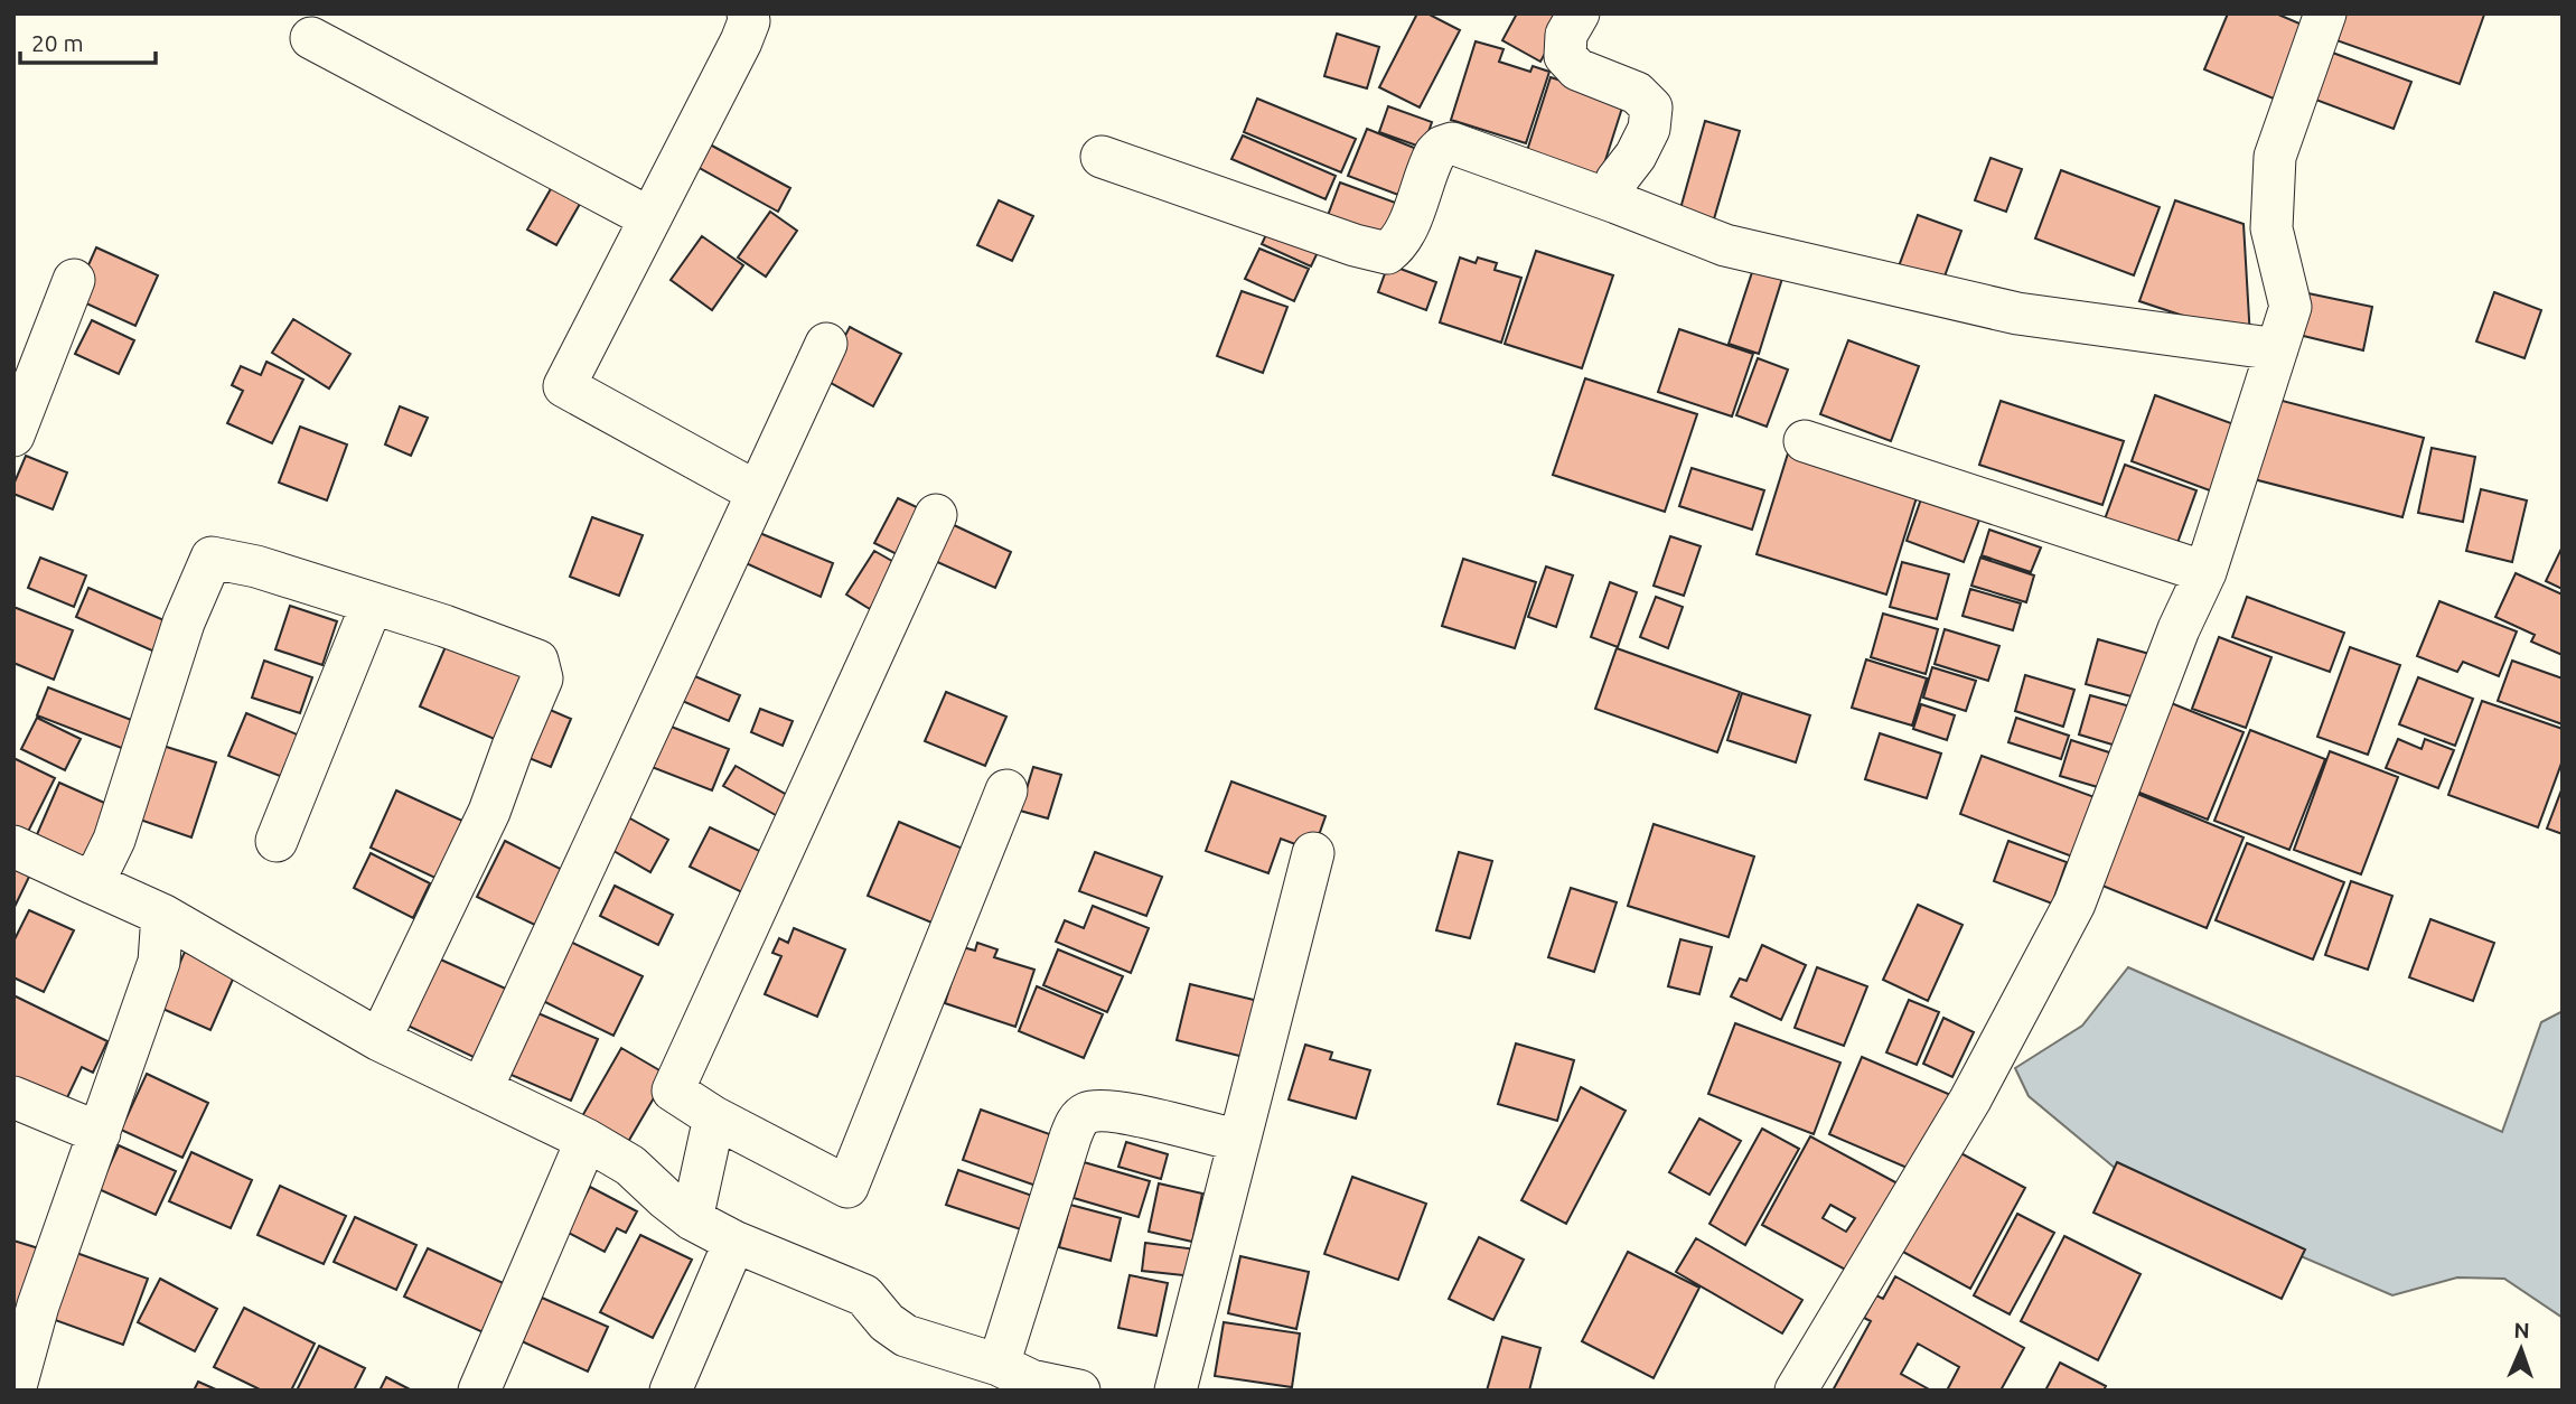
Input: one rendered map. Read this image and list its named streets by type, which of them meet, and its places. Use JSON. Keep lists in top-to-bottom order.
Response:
{
  "scale_bar": "20 m",
  "north": "top"
}
